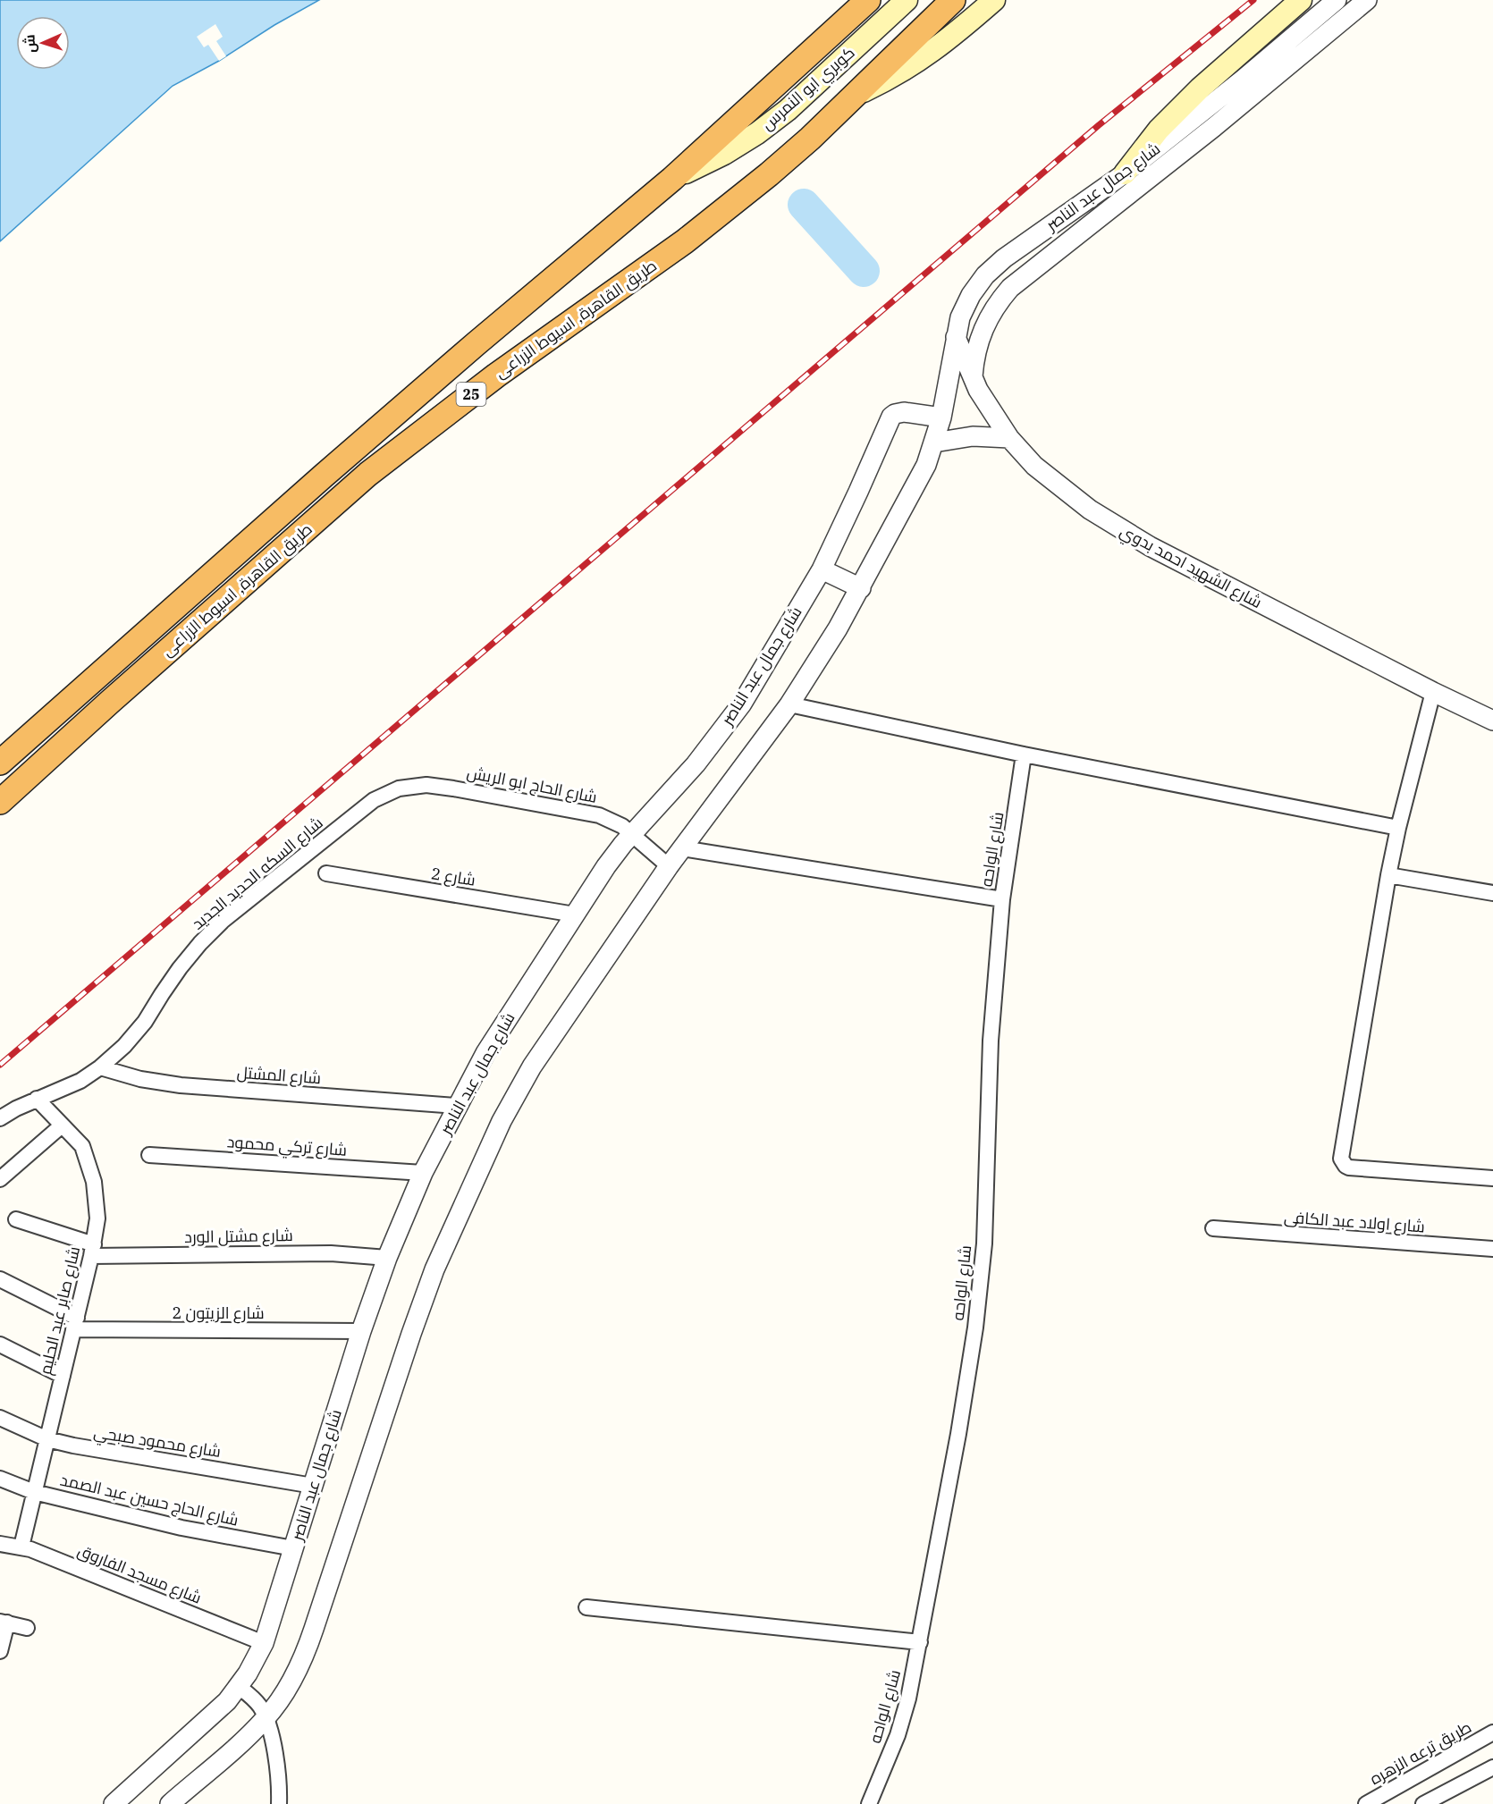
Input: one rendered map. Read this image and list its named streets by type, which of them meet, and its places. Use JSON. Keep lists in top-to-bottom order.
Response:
{
  "streets": {
    "highway": ["طريق القاهرة, اسيوط الزراعى", "25"],
    "main road": ["كوبري ابو النمرس"],
    "street": [
      "شارع جمال عبد الناصر",
      "شارع الشهيد احمد بدوي",
      "شارع الحاج ابو الريش",
      "شارع الواحه",
      "شارع السكه الحديد الجديد",
      "شارع 2",
      "شارع المشتل",
      "شارع تركي محمود",
      "شارع اولاد عبد الكافى",
      "شارع مشتل الورد",
      "شارع صابر عبد الحليم",
      "شارع الزيتون 2",
      "شارع محمود صبحي",
      "شارع الحاج حسين عبد الصمد",
      "شارع مسجد الفاروق",
      "طريق ترعه الزهره"
    ]
  },
  "crossings": [
    ["كوبري ابو النمرس", "طريق القاهرة, اسيوط الزراعى"],
    ["شارع جمال عبد الناصر", "شارع الشهيد احمد بدوي"],
    ["شارع جمال عبد الناصر", "شارع الحاج ابو الريش"],
    ["شارع جمال عبد الناصر", "شارع 2"],
    ["شارع جمال عبد الناصر", "شارع المشتل"],
    ["شارع جمال عبد الناصر", "شارع تركي محمود"],
    ["شارع جمال عبد الناصر", "شارع مشتل الورد"],
    ["شارع جمال عبد الناصر", "شارع الزيتون 2"],
    ["شارع جمال عبد الناصر", "شارع محمود صبحي"],
    ["شارع جمال عبد الناصر", "شارع الحاج حسين عبد الصمد"],
    ["شارع جمال عبد الناصر", "شارع مسجد الفاروق"],
    ["شارع الحاج ابو الريش", "شارع السكه الحديد الجديد"],
    ["شارع السكه الحديد الجديد", "شارع المشتل"],
    ["شارع السكه الحديد الجديد", "شارع صابر عبد الحليم"],
    ["شارع مشتل الورد", "شارع صابر عبد الحليم"],
    ["شارع صابر عبد الحليم", "شارع الزيتون 2"],
    ["شارع صابر عبد الحليم", "شارع محمود صبحي"],
    ["شارع صابر عبد الحليم", "شارع الحاج حسين عبد الصمد"],
    ["شارع صابر عبد الحليم", "شارع مسجد الفاروق"]
  ],
  "north": "left"
}
